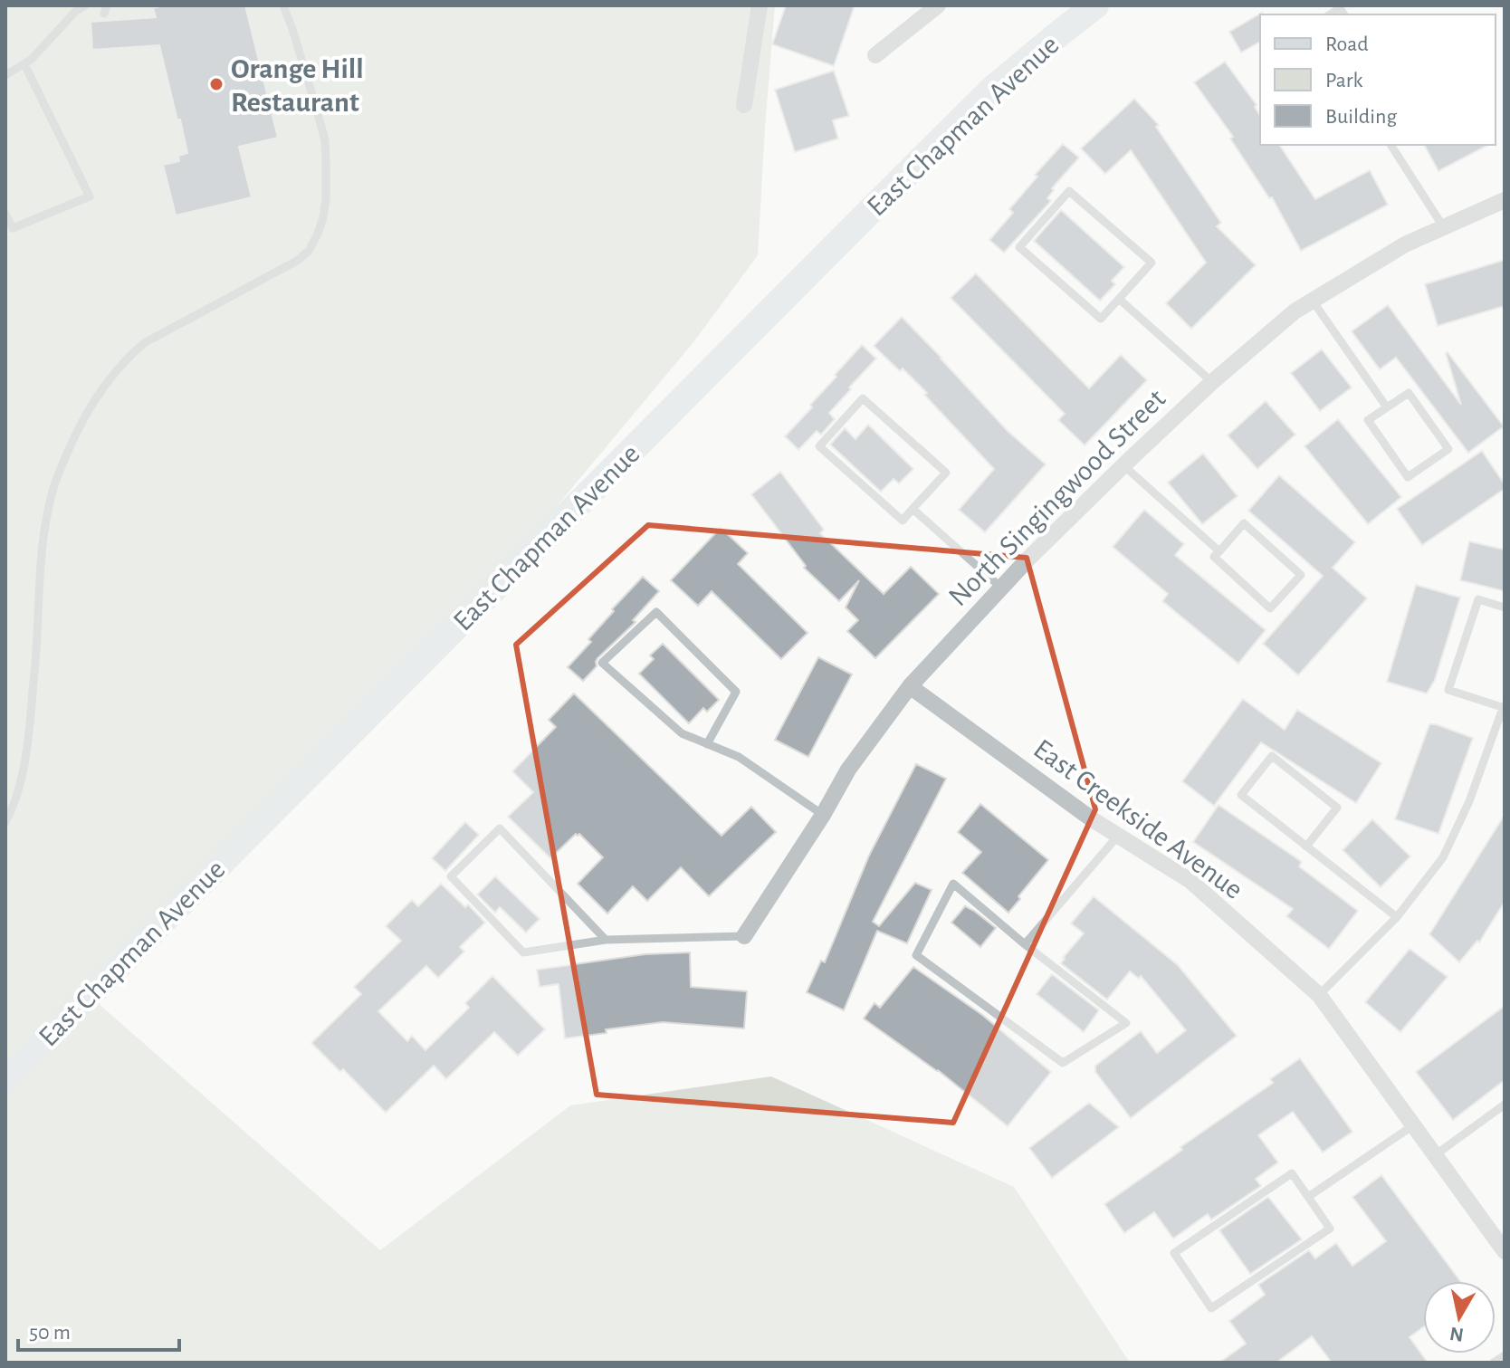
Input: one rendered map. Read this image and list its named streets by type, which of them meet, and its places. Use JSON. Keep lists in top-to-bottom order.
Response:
{
  "streets": {
    "main road": ["East Chapman Avenue"],
    "street": ["North Singingwood Street", "East Creekside Avenue"]
  },
  "crossings": [
    ["North Singingwood Street", "East Creekside Avenue"]
  ],
  "places": ["Orange Hill Restaurant"],
  "legend": ["Road", "Park", "Building"],
  "scale_bar": "50 m",
  "north": "bottom"
}
